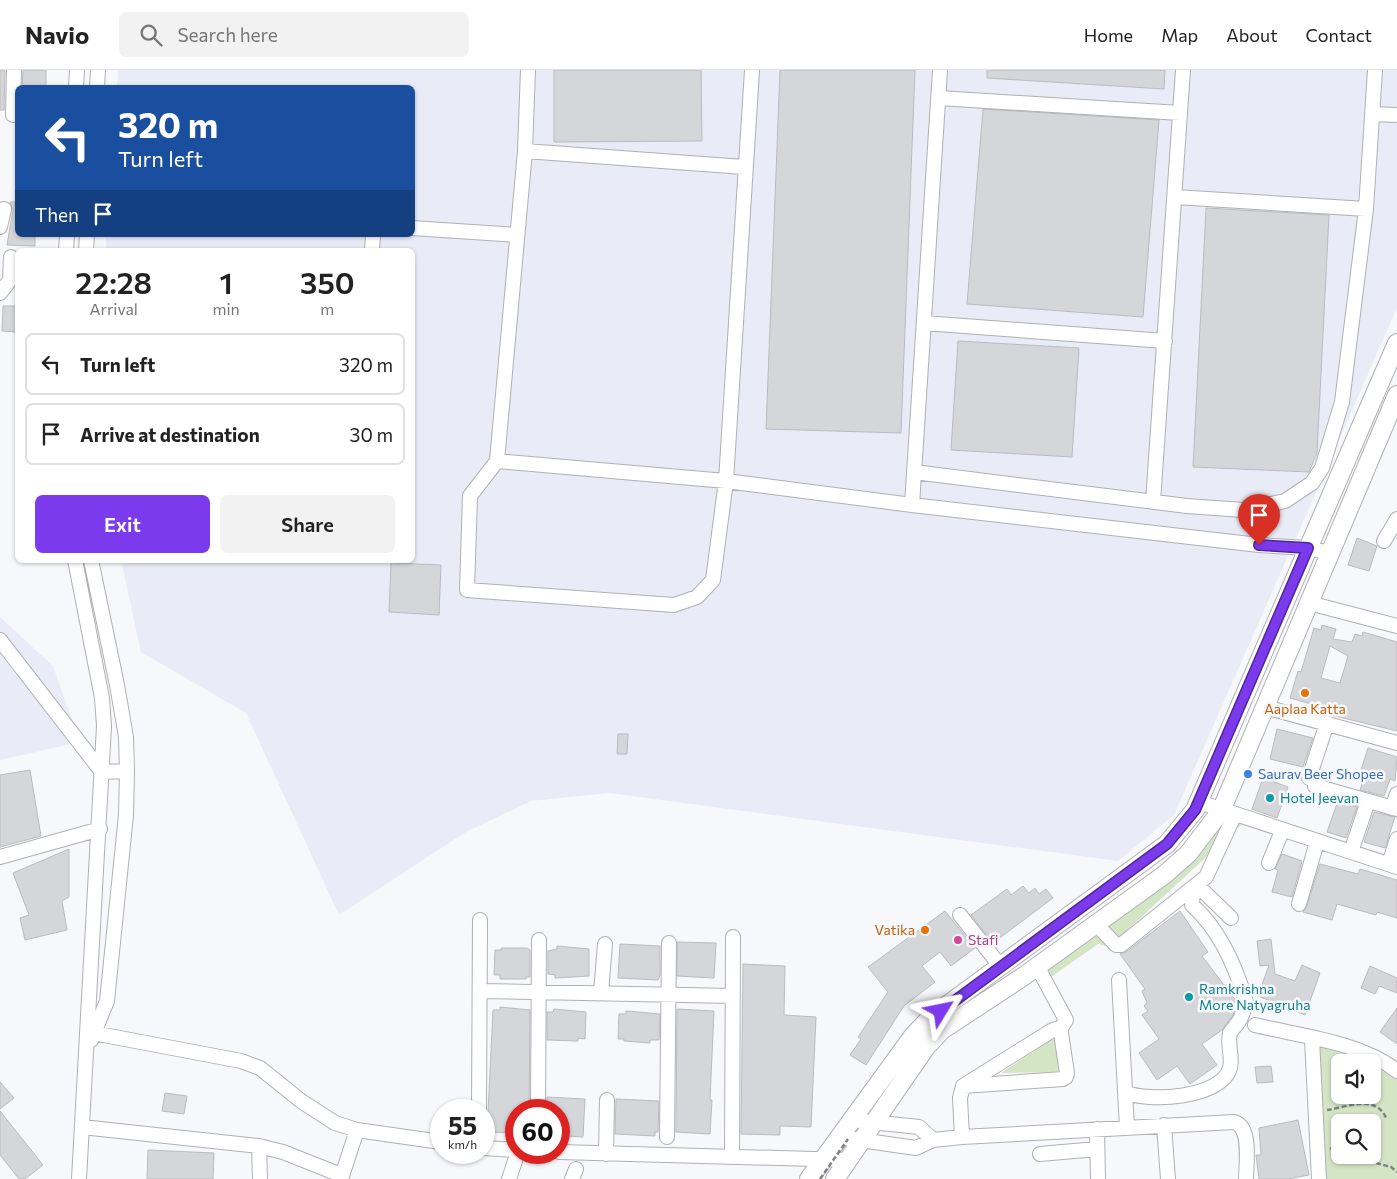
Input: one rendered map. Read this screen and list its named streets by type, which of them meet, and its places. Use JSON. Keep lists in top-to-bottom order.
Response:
{
  "places": [
    "Aaplaa Katta",
    "Saurav Beer Shopee",
    "Hotel Jeevan",
    "Vatika",
    "Stafi",
    "Ramkrishna More Natyagruha"
  ],
  "page": {
    "header": "Navio",
    "search": "Search here",
    "nav": [
      "Home",
      "Map",
      "About",
      "Contact"
    ],
    "turn": ["320 m", "Turn left"],
    "then": "Then",
    "eta": [
      "22:28",
      "Arrival",
      "1",
      "min",
      "350",
      "m"
    ],
    "list": [
      {
        "name": "Turn left",
        "value": "320 m"
      },
      {
        "name": "Arrive at destination",
        "value": "30 m"
      }
    ],
    "buttons": ["Exit", "Share"],
    "speed": "55 km/h",
    "limit": "60"
  }
}
